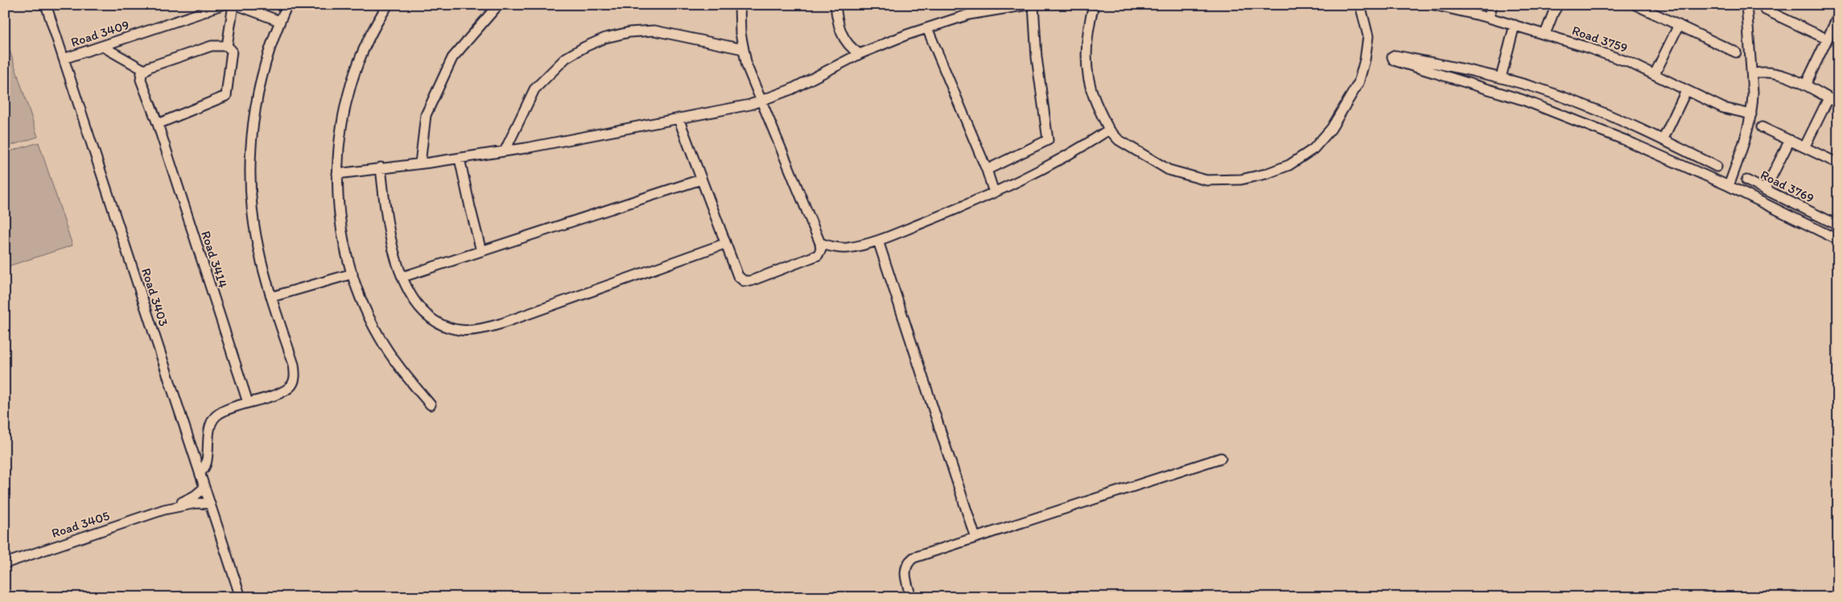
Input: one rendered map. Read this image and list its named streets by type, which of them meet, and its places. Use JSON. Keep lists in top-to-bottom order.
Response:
{
  "streets": {
    "street": [
      "Road 3409",
      "Road 3759",
      "Road 3769",
      "Road 3414",
      "Road 3403",
      "Road 3405"
    ]
  },
  "crossings": [
    ["Road 3409", "Road 3403"],
    ["Road 3403", "Road 3405"]
  ]
}
